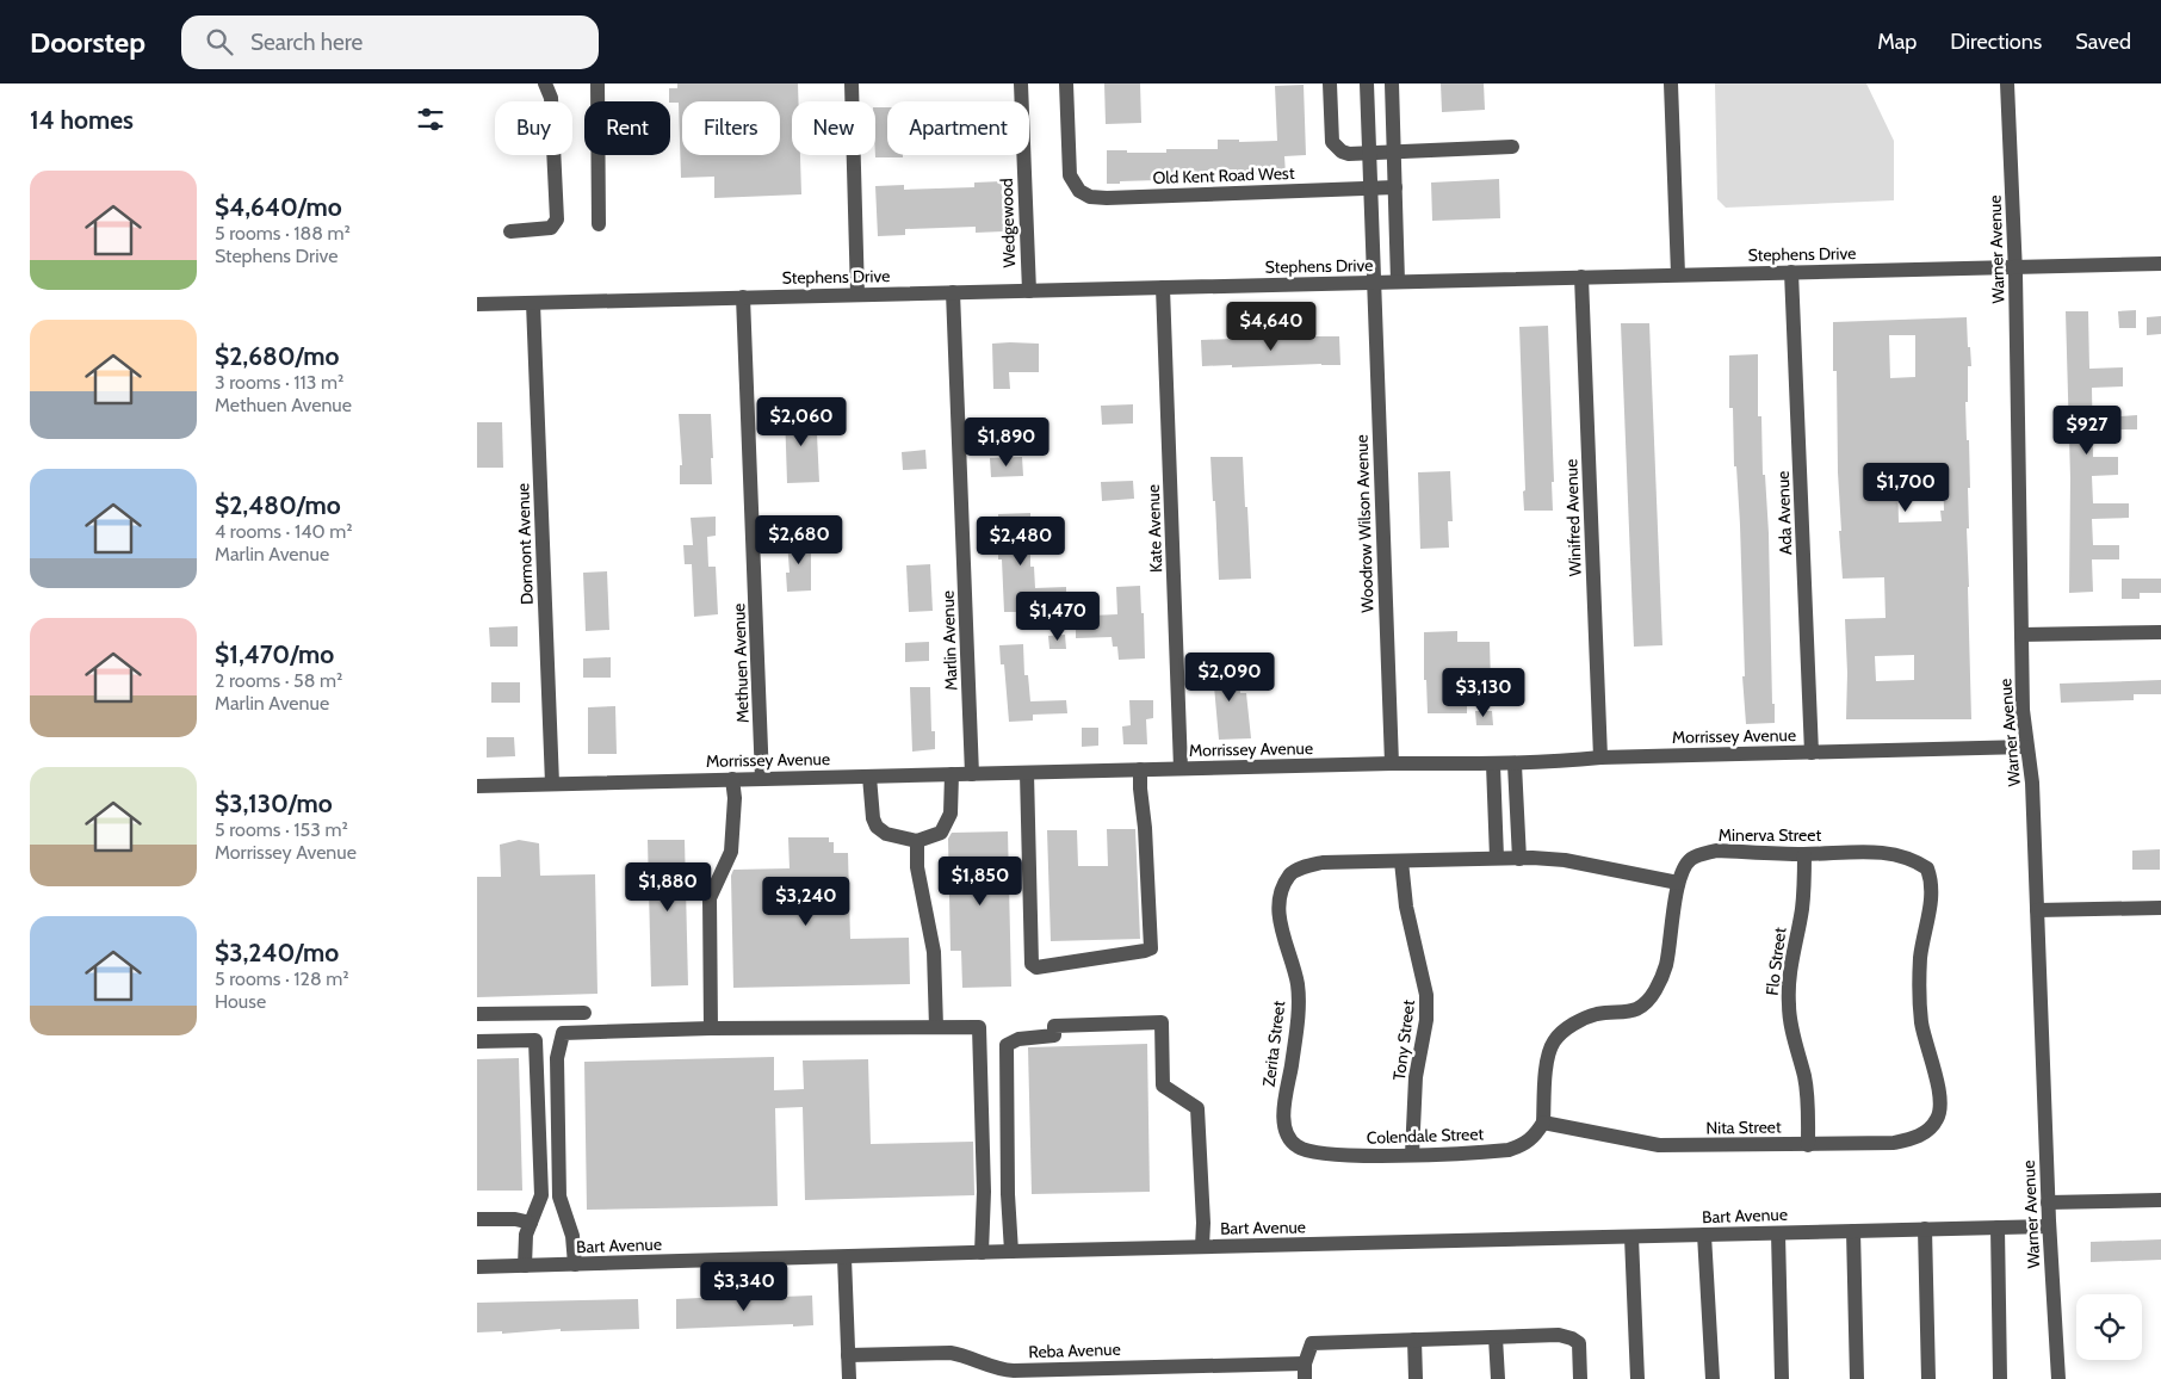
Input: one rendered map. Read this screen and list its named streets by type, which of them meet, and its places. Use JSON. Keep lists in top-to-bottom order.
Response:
{
  "streets": {
    "street": [
      "Old Kent Road West",
      "Wedgewood",
      "Warner Avenue",
      "Stephens Drive",
      "Ada Avenue",
      "Winifred Avenue",
      "Woodrow Wilson Avenue",
      "Kate Avenue",
      "Dormont Avenue",
      "Marlin Avenue",
      "Methuen Avenue",
      "Morrissey Avenue",
      "Minerva Street",
      "Flo Street",
      "Tony Street",
      "Zerita Street",
      "Nita Street",
      "Colendale Street",
      "Bart Avenue",
      "Reba Avenue"
    ]
  },
  "crossings": [
    ["Old Kent Road West", "Woodrow Wilson Avenue"],
    ["Wedgewood", "Stephens Drive"],
    ["Warner Avenue", "Stephens Drive"],
    ["Warner Avenue", "Morrissey Avenue"],
    ["Warner Avenue", "Bart Avenue"],
    ["Stephens Drive", "Ada Avenue"],
    ["Stephens Drive", "Winifred Avenue"],
    ["Stephens Drive", "Woodrow Wilson Avenue"],
    ["Stephens Drive", "Kate Avenue"],
    ["Stephens Drive", "Dormont Avenue"],
    ["Stephens Drive", "Marlin Avenue"],
    ["Stephens Drive", "Methuen Avenue"],
    ["Ada Avenue", "Morrissey Avenue"],
    ["Winifred Avenue", "Morrissey Avenue"],
    ["Woodrow Wilson Avenue", "Morrissey Avenue"],
    ["Kate Avenue", "Morrissey Avenue"],
    ["Dormont Avenue", "Morrissey Avenue"],
    ["Marlin Avenue", "Morrissey Avenue"],
    ["Methuen Avenue", "Morrissey Avenue"],
    ["Minerva Street", "Flo Street"],
    ["Minerva Street", "Nita Street"],
    ["Minerva Street", "Colendale Street"],
    ["Flo Street", "Nita Street"],
    ["Tony Street", "Zerita Street"],
    ["Tony Street", "Colendale Street"],
    ["Zerita Street", "Colendale Street"],
    ["Nita Street", "Colendale Street"]
  ],
  "page": {
    "header": "Doorstep",
    "search": "Search here",
    "nav": ["Map", "Directions", "Saved"],
    "heading": "14 homes",
    "chip": [
      "Buy",
      "Rent",
      "Filters",
      "New",
      "Apartment"
    ],
    "list": [
      {
        "name": "$4,640/mo",
        "note": "5 rooms · 188 m² · Stephens Drive"
      },
      {
        "name": "$2,680/mo",
        "note": "3 rooms · 113 m² · Methuen Avenue"
      },
      {
        "name": "$2,480/mo",
        "note": "4 rooms · 140 m² · Marlin Avenue"
      },
      {
        "name": "$1,470/mo",
        "note": "2 rooms · 58 m² · Marlin Avenue"
      },
      {
        "name": "$3,130/mo",
        "note": "5 rooms · 153 m² · Morrissey Avenue"
      },
      {
        "name": "$3,240/mo",
        "note": "5 rooms · 128 m² · House"
      }
    ],
    "price": [
      "$4,640",
      "$2,060",
      "$927",
      "$1,890",
      "$1,700",
      "$2,680",
      "$2,480",
      "$1,470",
      "$2,090",
      "$3,130",
      "$1,850",
      "$1,880",
      "$3,240",
      "$3,340"
    ]
  }
}
